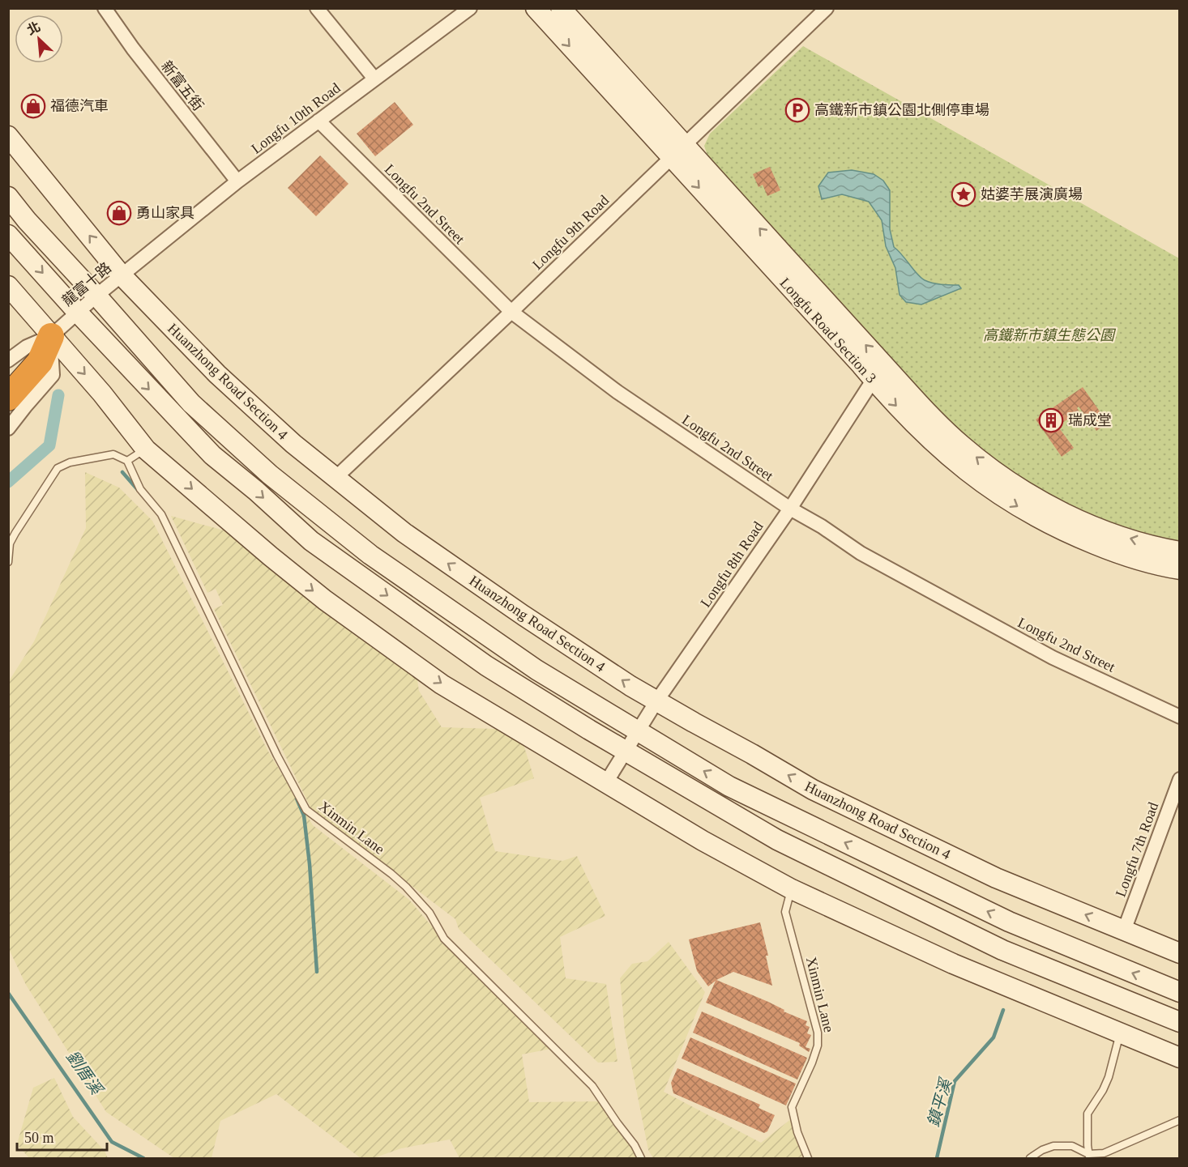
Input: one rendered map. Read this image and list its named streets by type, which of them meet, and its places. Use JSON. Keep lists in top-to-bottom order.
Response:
{
  "streets": {
    "street": [
      "新富五街",
      "Longfu 10th Road",
      "Longfu 2nd Street",
      "Longfu 9th Road",
      "龍富十路",
      "Longfu Road Section 3",
      "Huanzhong Road Section 4",
      "Longfu 8th Road",
      "Longfu 7th Road"
    ],
    "lane": ["Xinmin Lane"]
  },
  "crossings": [
    ["新富五街", "Longfu 10th Road"],
    ["新富五街", "龍富十路"],
    ["Longfu 10th Road", "Longfu 2nd Street"],
    ["Longfu 10th Road", "龍富十路"],
    ["Longfu 2nd Street", "Longfu 9th Road"],
    ["Longfu 2nd Street", "Longfu 8th Road"],
    ["Longfu 9th Road", "Longfu Road Section 3"],
    ["Longfu 9th Road", "Huanzhong Road Section 4"],
    ["龍富十路", "Huanzhong Road Section 4"],
    ["Longfu Road Section 3", "Longfu 8th Road"],
    ["Huanzhong Road Section 4", "Longfu 8th Road"],
    ["Huanzhong Road Section 4", "Longfu 7th Road"]
  ],
  "water": ["劉厝溪", "鎮平溪"],
  "parks": ["高鐵新市鎮生態公園"],
  "places": {
    "shop": ["福德汽車", "勇山家具"],
    "parking": ["高鐵新市鎮公園北側停車場"],
    "place": ["姑婆芋展演廣場"],
    "building": ["瑞成堂"]
  },
  "scale_bar": "50 m",
  "north": "top left"
}
